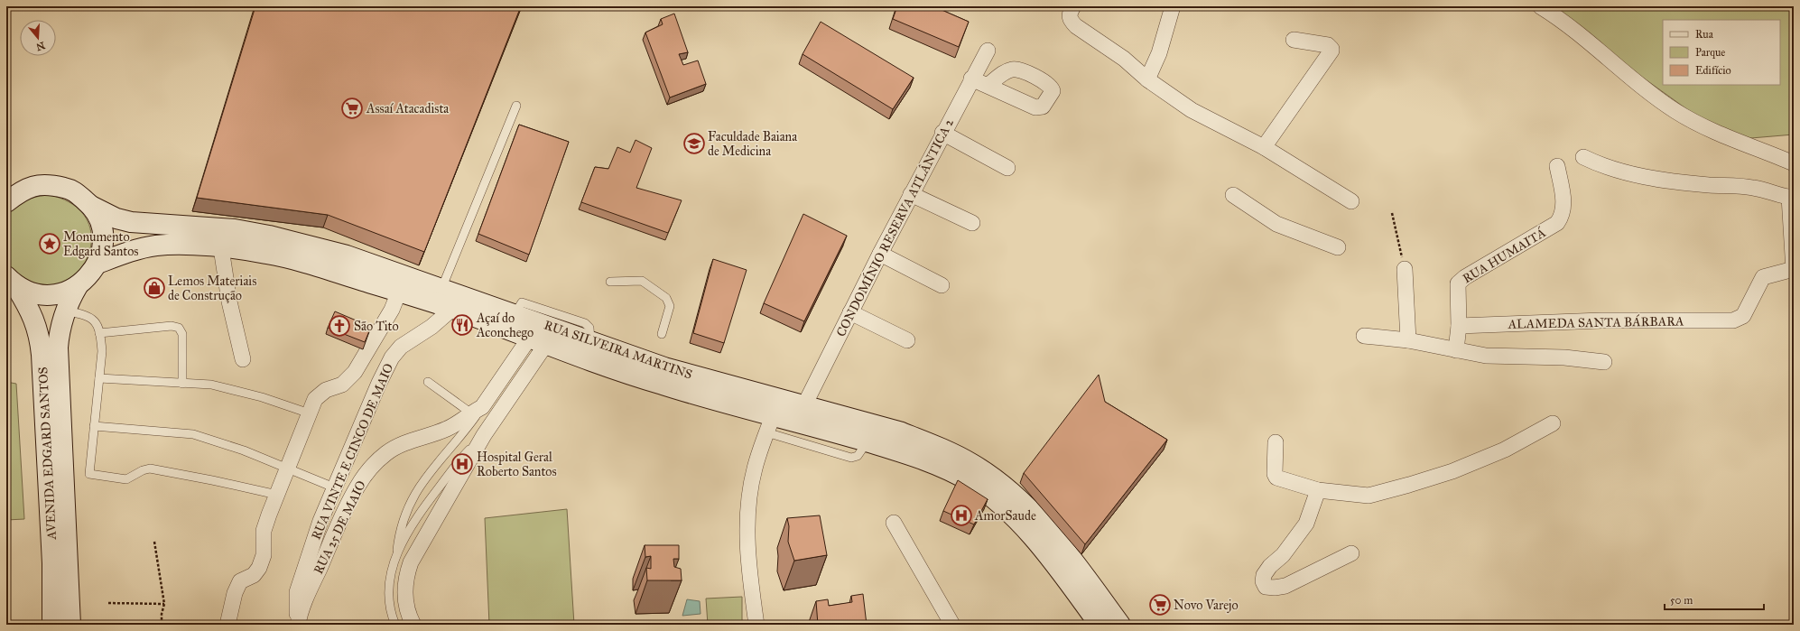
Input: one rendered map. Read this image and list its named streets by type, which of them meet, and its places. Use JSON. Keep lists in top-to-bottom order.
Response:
{
  "streets": {
    "main road": ["RUA SILVEIRA MARTINS", "AVENIDA EDGARD SANTOS"],
    "street": [
      "CONDOMÍNIO RESERVA ATLÂNTICA 2",
      "RUA HUMAITÁ",
      "ALAMEDA SANTA BÁRBARA",
      "RUA VINTE E CINCO DE MAIO",
      "RUA 25 DE MAIO"
    ]
  },
  "crossings": [
    ["CONDOMÍNIO RESERVA ATLÂNTICA 2", "RUA SILVEIRA MARTINS"],
    ["RUA HUMAITÁ", "ALAMEDA SANTA BÁRBARA"],
    ["RUA SILVEIRA MARTINS", "RUA VINTE E CINCO DE MAIO"],
    ["RUA SILVEIRA MARTINS", "RUA 25 DE MAIO"],
    ["RUA VINTE E CINCO DE MAIO", "RUA 25 DE MAIO"]
  ],
  "places": {
    "supermarket": ["Assaí Atacadista", "Novo Varejo"],
    "school or university": ["Faculdade Baiana de Medicina"],
    "place": ["Monumento Edgard Santos"],
    "shop": ["Lemos Materiais de Construção"],
    "restaurant": ["Açaí do Aconchego"],
    "church": ["São Tito"],
    "hospital": ["Hospital Geral Roberto Santos", "AmorSaude"]
  },
  "legend": ["Rua", "Parque", "Edifício"],
  "scale_bar": "50 m",
  "north": "bottom"
}
